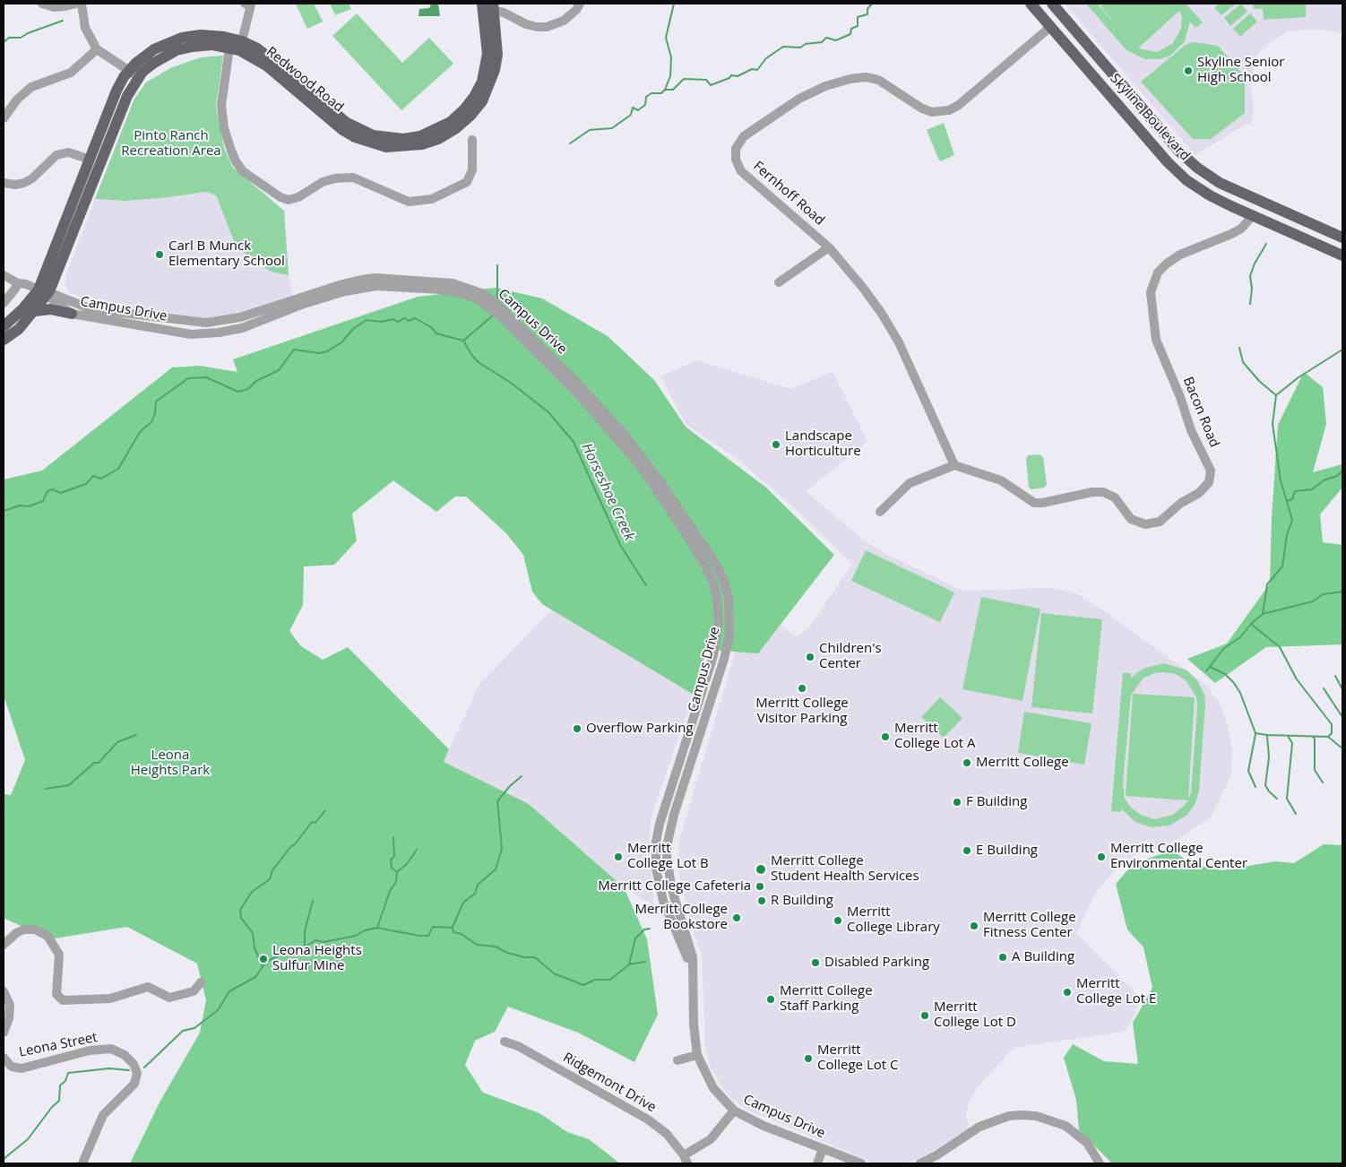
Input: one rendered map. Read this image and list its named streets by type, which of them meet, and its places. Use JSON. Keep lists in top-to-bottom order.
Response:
{
  "streets": {
    "main road": ["Redwood Road", "Skyline Boulevard"],
    "street": [
      "Fernhoff Road",
      "Campus Drive",
      "Bacon Road",
      "Leona Street",
      "Ridgemont Drive"
    ]
  },
  "crossings": [
    ["Redwood Road", "Campus Drive"],
    ["Skyline Boulevard", "Fernhoff Road"],
    ["Skyline Boulevard", "Bacon Road"],
    ["Fernhoff Road", "Bacon Road"]
  ],
  "water": ["Horseshoe Creek"],
  "parks": ["Pinto Ranch Recreation Area", "Leona Heights Park"],
  "places": [
    "Skyline Senior High School",
    "Carl B Munck Elementary School",
    "Landscape Horticulture",
    "Children's Center",
    "Merritt College Visitor Parking",
    "Overflow Parking",
    "Merritt College Lot A",
    "Merritt College",
    "F Building",
    "E Building",
    "Merritt College Lot B",
    "Merritt College Environmental Center",
    "Merritt College Student Health Services",
    "Merritt College Cafeteria",
    "R Building",
    "Merritt College Bookstore",
    "Merritt College Library",
    "Merritt College Fitness Center",
    "A Building",
    "Leona Heights Sulfur Mine",
    "Disabled Parking",
    "Merritt College Lot E",
    "Merritt College Staff Parking",
    "Merritt College Lot D",
    "Merritt College Lot C"
  ]
}
